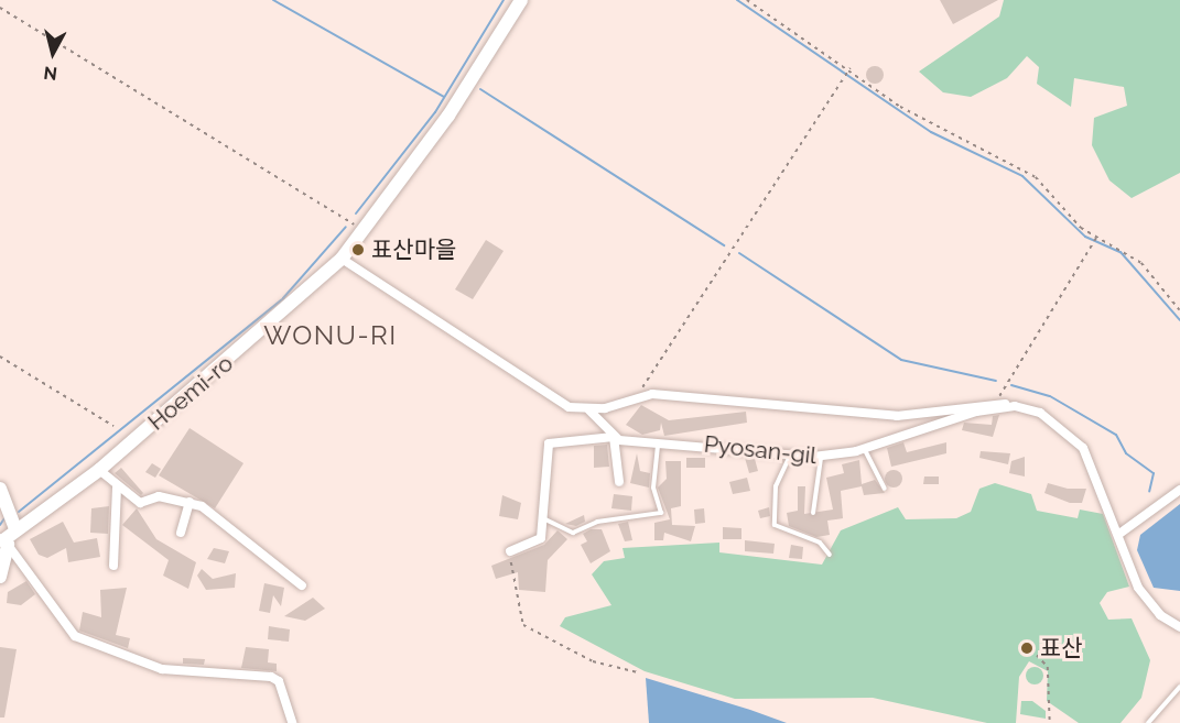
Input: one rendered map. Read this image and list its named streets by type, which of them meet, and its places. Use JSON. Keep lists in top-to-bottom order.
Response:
{
  "streets": {
    "street": ["Hoemi-ro", "Pyosan-gil"]
  },
  "districts": ["WONU-RI"],
  "places": ["표산마을", "표산"],
  "north": "bottom"
}
